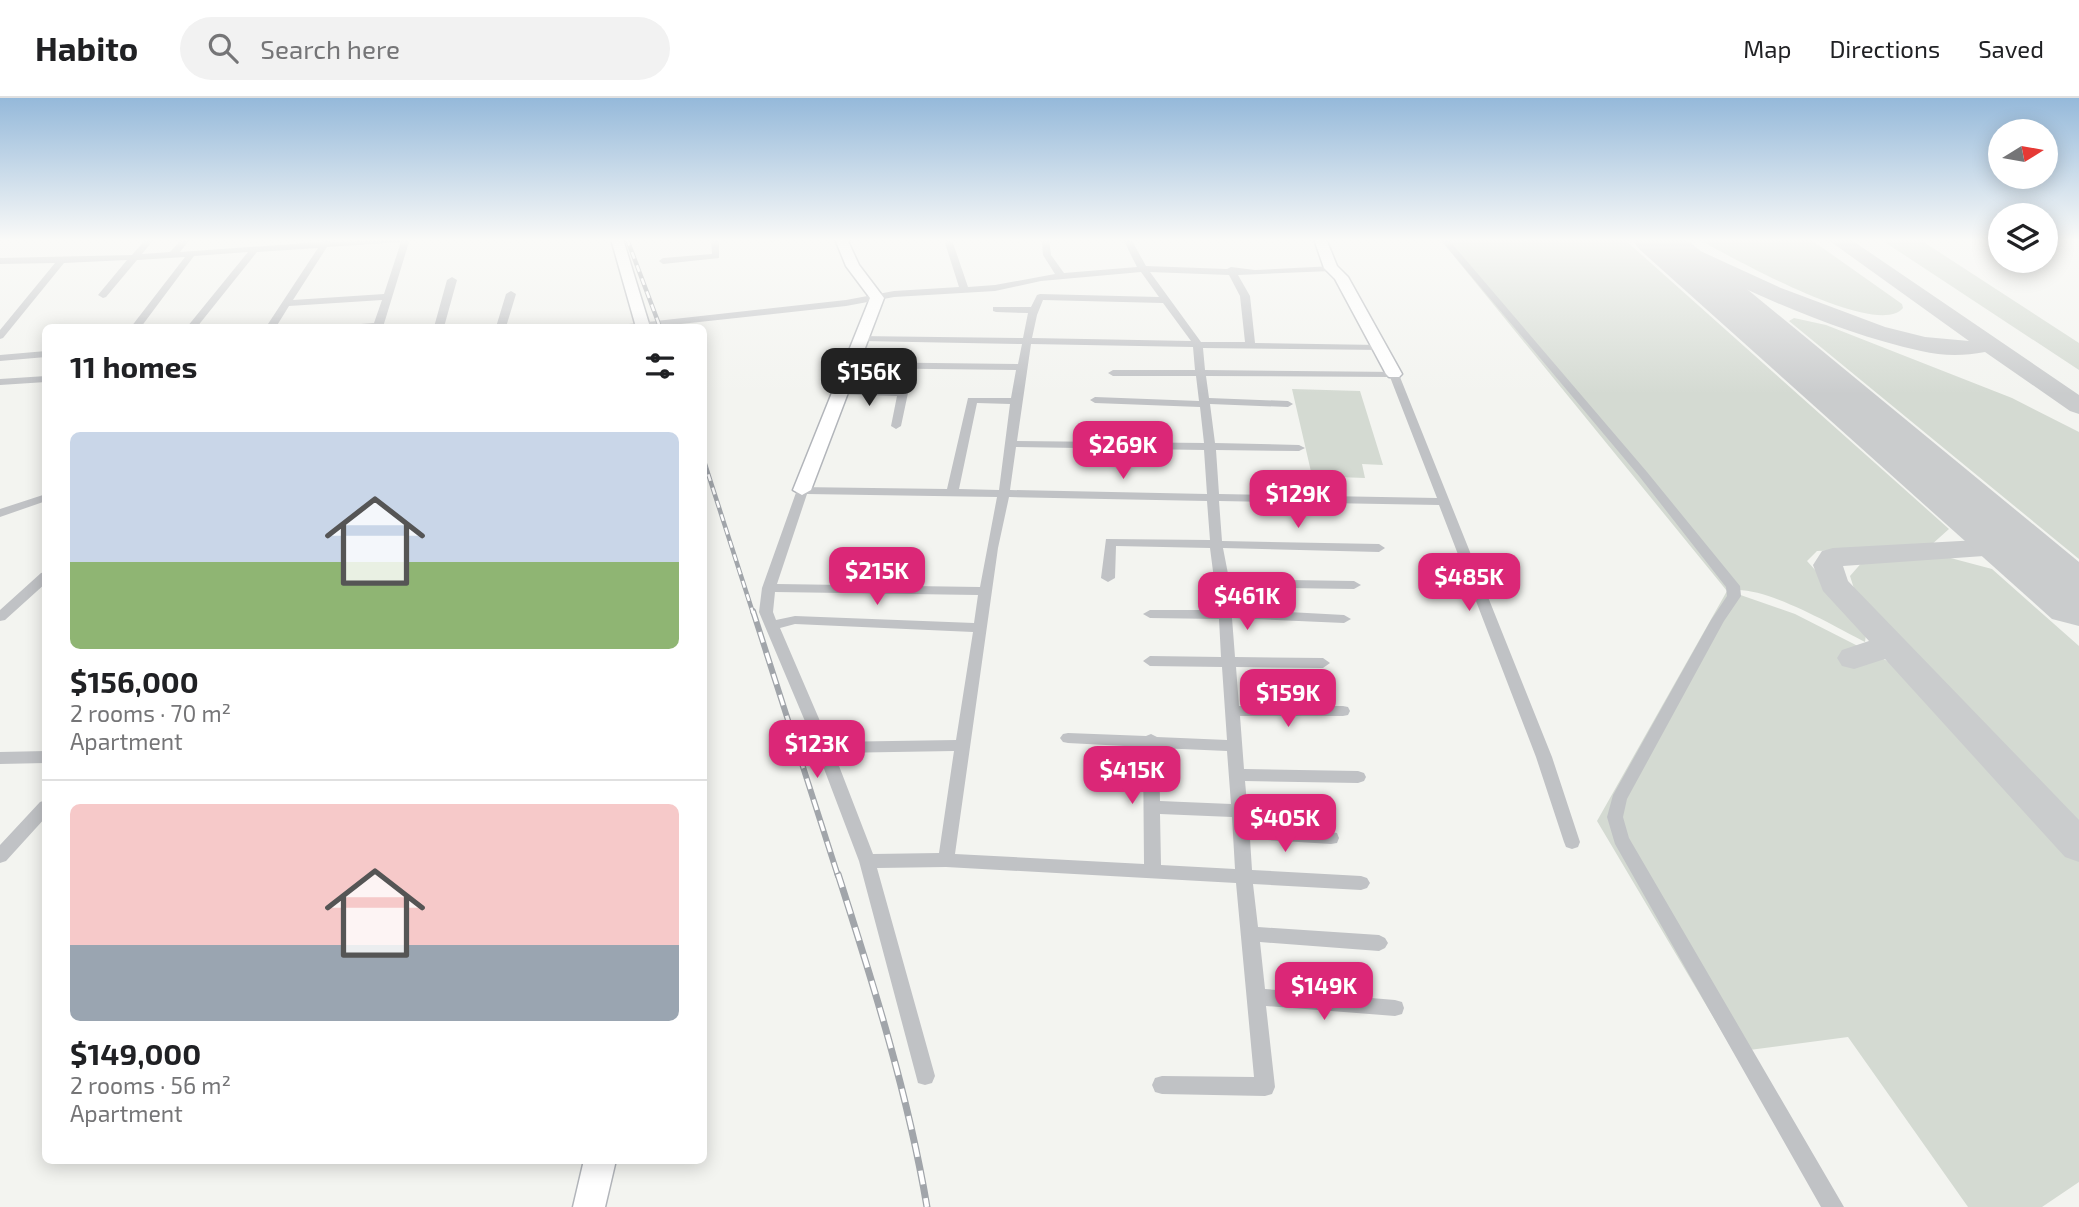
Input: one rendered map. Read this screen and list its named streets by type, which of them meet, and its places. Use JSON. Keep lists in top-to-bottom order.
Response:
{
  "north": "right",
  "page": {
    "header": "Habito",
    "search": "Search here",
    "nav": ["Map", "Directions", "Saved"],
    "heading": "11 homes",
    "price": [
      "$156K",
      "$269K",
      "$129K",
      "$215K",
      "$485K",
      "$461K",
      "$159K",
      "$123K",
      "$415K",
      "$405K",
      "$149K"
    ],
    "list": [
      {
        "name": "$156,000",
        "note": "2 rooms · 70 m² · Apartment"
      },
      {
        "name": "$149,000",
        "note": "2 rooms · 56 m² · Apartment"
      }
    ]
  }
}
